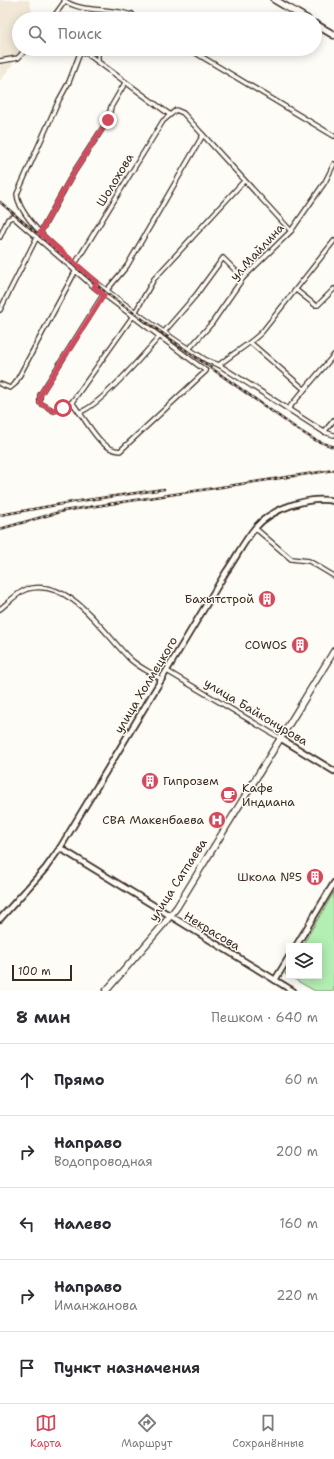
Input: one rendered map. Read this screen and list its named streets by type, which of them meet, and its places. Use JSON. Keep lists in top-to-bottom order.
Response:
{
  "streets": {
    "main road": ["улица Сатпаева"],
    "street": [
      "Шолохова",
      "ул.Майлина",
      "улица Холмецкого",
      "улица Байконурова",
      "Некрасова"
    ]
  },
  "crossings": [
    ["улица Холмецкого", "улица Байконурова"],
    ["улица Холмецкого", "Некрасова"],
    ["улица Байконурова", "улица Сатпаева"],
    ["улица Сатпаева", "Некрасова"]
  ],
  "places": {
    "building": [
      "Бахытстрой",
      "COWOS",
      "Гипрозем",
      "Школа №5"
    ],
    "cafe": ["Кафе Индиана"],
    "hospital": ["СВА Макенбаева"]
  },
  "scale_bar": "100 m",
  "page": {
    "search": "Поиск",
    "scale": "100 m",
    "heading": ["8 мин", "Пешком · 640 m"],
    "list": [
      ["Прямо", "60 m"],
      ["Направо", "Водопроводная", "200 m"],
      ["Налево", "160 m"],
      ["Направо", "Иманжанова", "220 m"],
      "Пункт назначения"
    ],
    "nav": ["Карта", "Маршрут", "Сохранённые"]
  }
}
